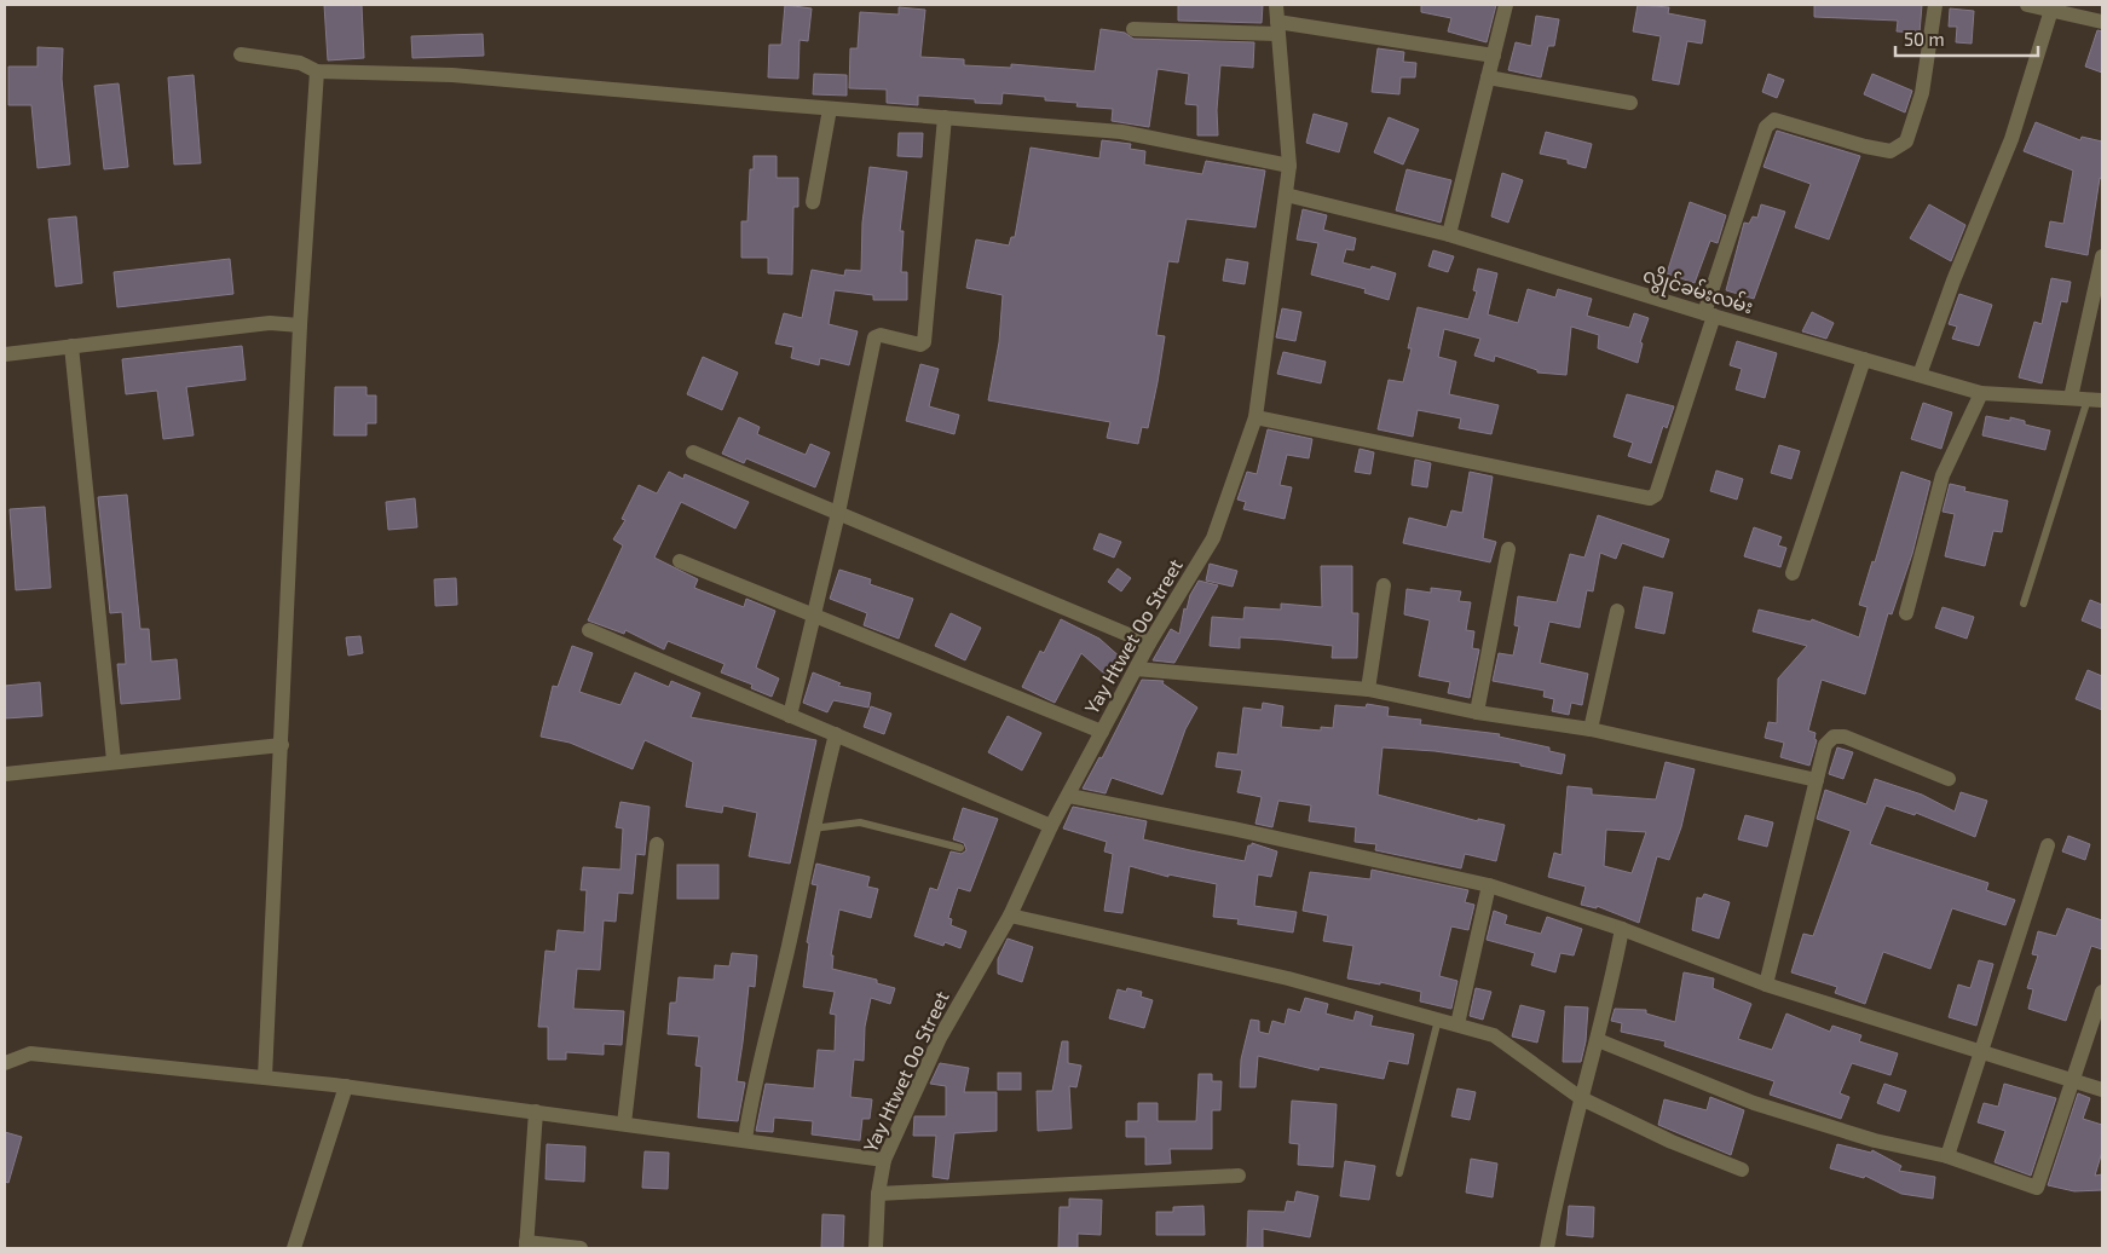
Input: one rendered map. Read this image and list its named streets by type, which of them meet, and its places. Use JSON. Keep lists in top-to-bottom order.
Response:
{
  "streets": {
    "street": ["လွိုင်ခမ်းလမ်း", "Yay Htwet Oo Street"]
  },
  "crossings": [
    ["လွိုင်ခမ်းလမ်း", "Yay Htwet Oo Street"]
  ],
  "scale_bar": "50 m"
}
